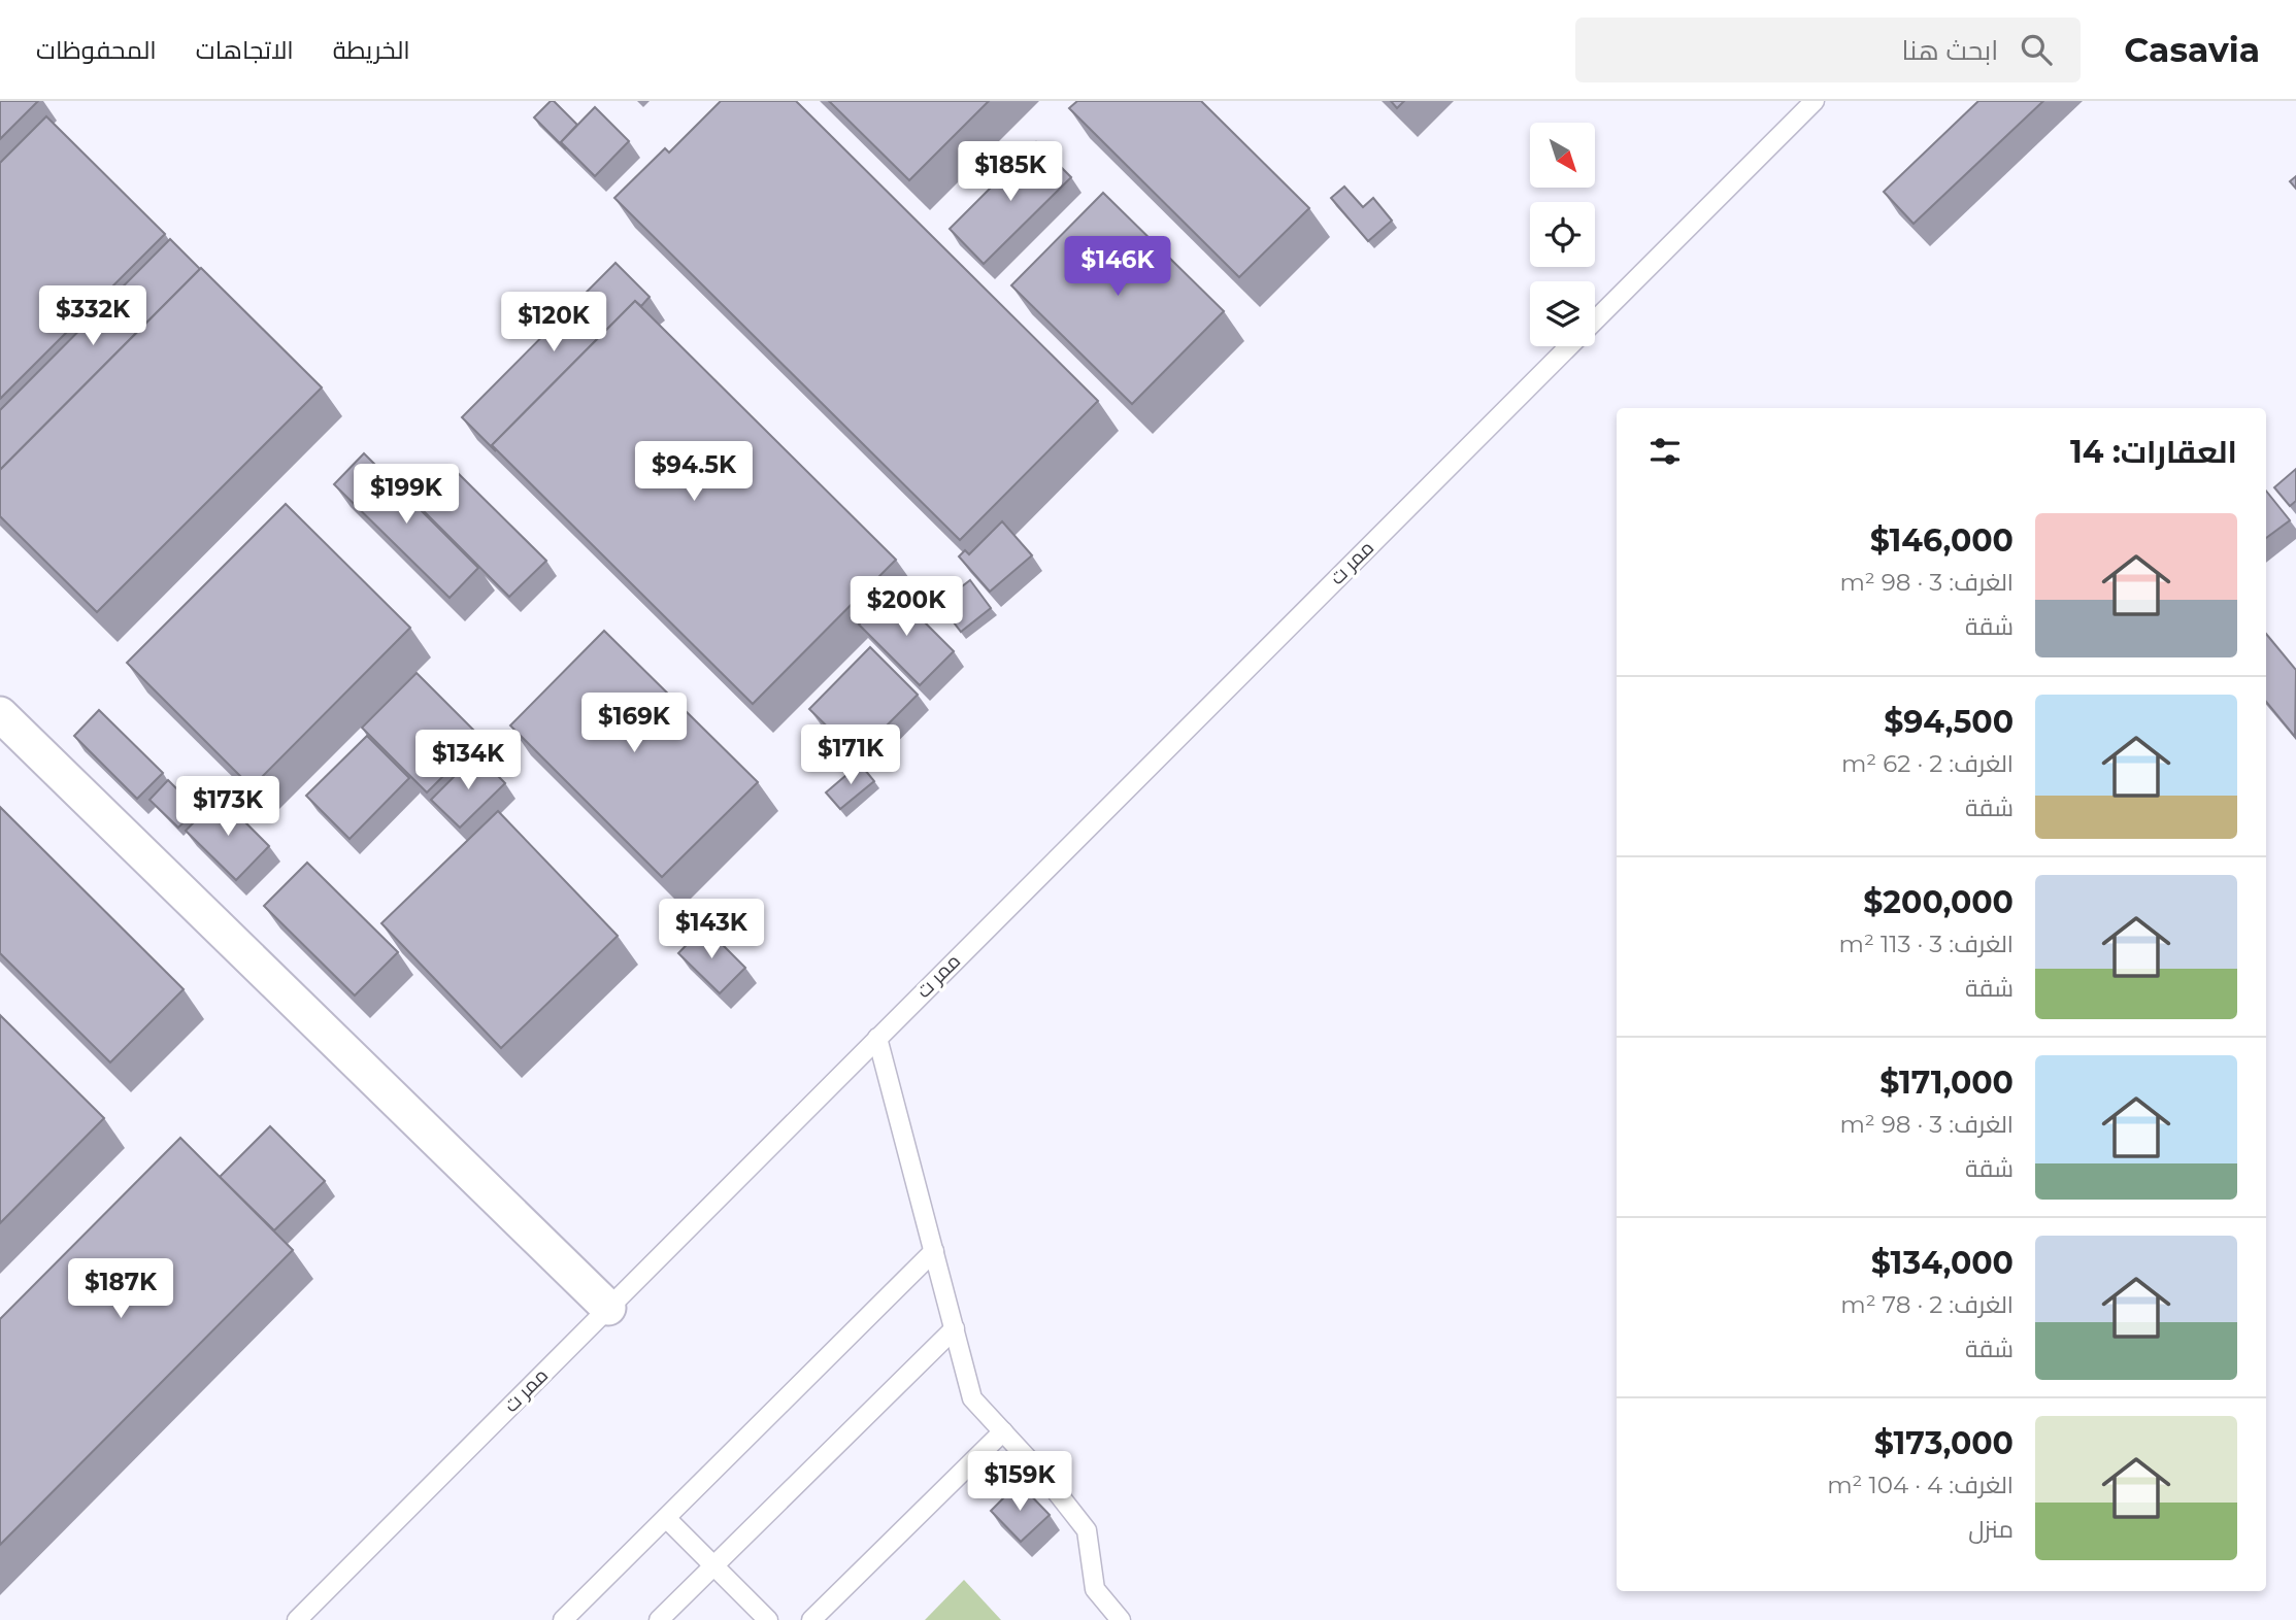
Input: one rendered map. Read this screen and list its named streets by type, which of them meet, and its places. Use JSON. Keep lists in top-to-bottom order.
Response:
{
  "streets": {
    "lane": ["ممر ت"]
  },
  "north": "bottom right",
  "page": {
    "header": "Casavia",
    "search": "ابحث هنا",
    "nav": ["الخريطة", "الاتجاهات", "المحفوظات"],
    "price": [
      "$185K",
      "$146K",
      "$332K",
      "$120K",
      "$94.5K",
      "$199K",
      "$200K",
      "$169K",
      "$171K",
      "$134K",
      "$173K",
      "$143K",
      "$187K",
      "$159K"
    ],
    "heading": "العقارات: 14",
    "list": [
      {
        "name": "$146,000",
        "note": "الغرف: 3 · 98 m² · شقة"
      },
      {
        "name": "$94,500",
        "note": "الغرف: 2 · 62 m² · شقة"
      },
      {
        "name": "$200,000",
        "note": "الغرف: 3 · 113 m² · شقة"
      },
      {
        "name": "$171,000",
        "note": "الغرف: 3 · 98 m² · شقة"
      },
      {
        "name": "$134,000",
        "note": "الغرف: 2 · 78 m² · شقة"
      },
      {
        "name": "$173,000",
        "note": "الغرف: 4 · 104 m² · منزل"
      }
    ]
  }
}
